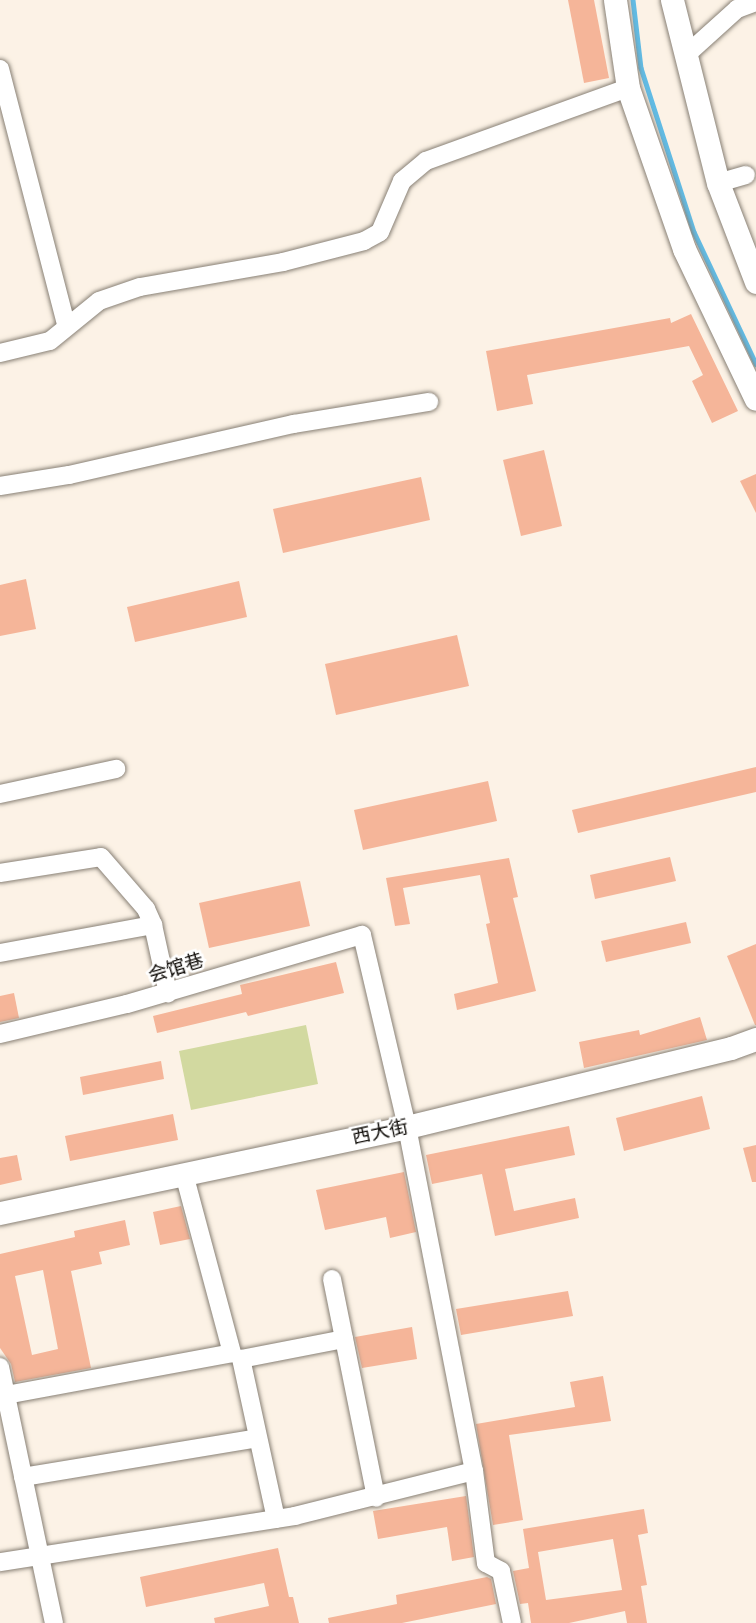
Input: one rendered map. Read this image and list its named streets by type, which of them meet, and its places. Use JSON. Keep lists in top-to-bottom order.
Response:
{
  "streets": {
    "main road": ["西大街"],
    "street": ["会馆巷"]
  },
  "crossings": [
    ["会馆巷", "西大街"]
  ]
}
